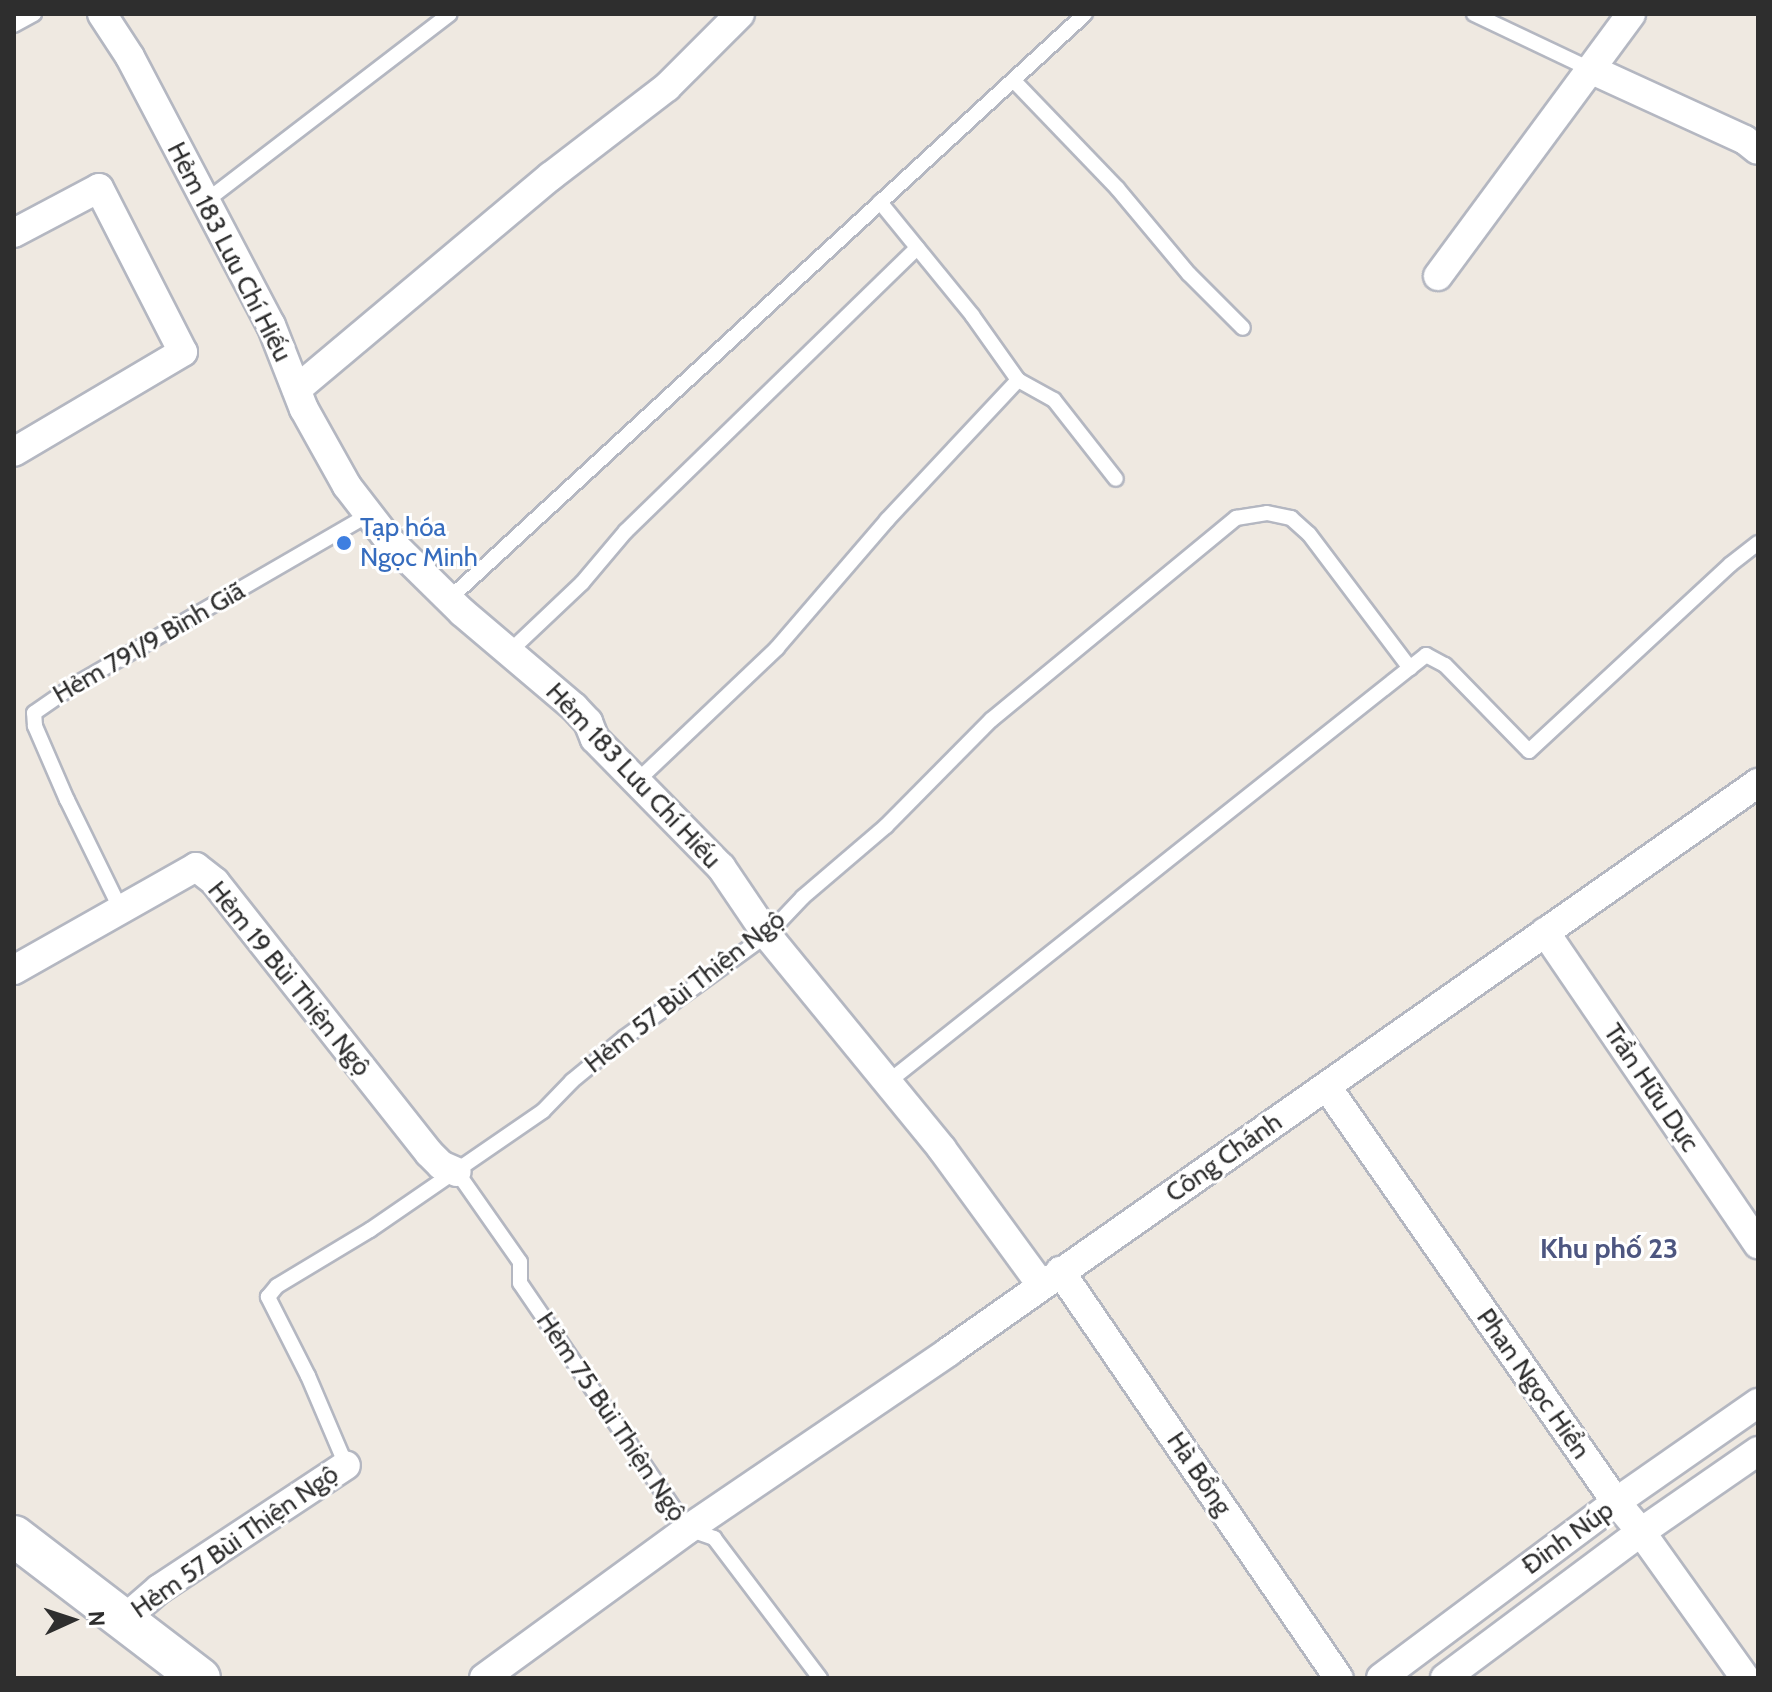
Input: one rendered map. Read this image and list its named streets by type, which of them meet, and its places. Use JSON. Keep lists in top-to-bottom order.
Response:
{
  "streets": {
    "street": [
      "Hẻm 183 Lưu Chí Hiếu",
      "Hẻm 19 Bùi Thiện Ngộ",
      "Hẻm 57 Bùi Thiện Ngộ",
      "Trần Hữu Dực",
      "Công Chánh",
      "Phan Ngọc Hiển",
      "Hẻm 75 Bùi Thiện Ngộ",
      "Hà Bổng",
      "Đinh Núp"
    ],
    "lane": ["Hẻm 791/9 Bình Giã"]
  },
  "crossings": [
    ["Hẻm 183 Lưu Chí Hiếu", "Hẻm 791/9 Bình Giã"],
    ["Hẻm 183 Lưu Chí Hiếu", "Hẻm 57 Bùi Thiện Ngộ"],
    ["Hẻm 183 Lưu Chí Hiếu", "Công Chánh"],
    ["Hẻm 183 Lưu Chí Hiếu", "Hà Bổng"],
    ["Hẻm 791/9 Bình Giã", "Hẻm 19 Bùi Thiện Ngộ"],
    ["Hẻm 19 Bùi Thiện Ngộ", "Hẻm 57 Bùi Thiện Ngộ"],
    ["Hẻm 19 Bùi Thiện Ngộ", "Hẻm 75 Bùi Thiện Ngộ"],
    ["Hẻm 57 Bùi Thiện Ngộ", "Hẻm 75 Bùi Thiện Ngộ"],
    ["Trần Hữu Dực", "Công Chánh"],
    ["Công Chánh", "Phan Ngọc Hiển"],
    ["Công Chánh", "Hẻm 75 Bùi Thiện Ngộ"],
    ["Công Chánh", "Hà Bổng"],
    ["Phan Ngọc Hiển", "Đinh Núp"]
  ],
  "districts": ["Khu phố 23"],
  "places": ["Tạp hóa Ngọc Minh"],
  "north": "right"
}
